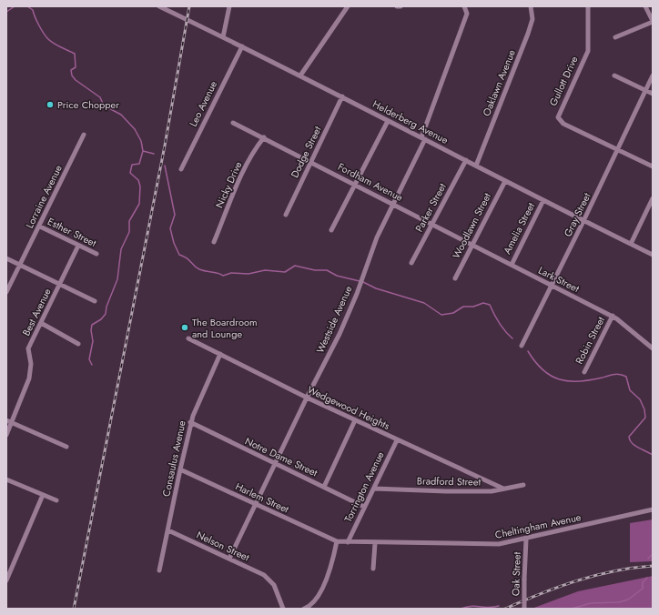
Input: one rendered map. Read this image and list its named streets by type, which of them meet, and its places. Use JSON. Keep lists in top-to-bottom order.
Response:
{
  "streets": {
    "street": [
      "Gullott Drive",
      "Oaklawn Avenue",
      "Leo Avenue",
      "Helderberg Avenue",
      "Dodge Street",
      "Fordham Avenue",
      "Nicky Drive",
      "Lorraine Avenue",
      "Parker Street",
      "Gray Street",
      "Woodlawn Street",
      "Amelia Street",
      "Esther Street",
      "Lark Street",
      "Best Avenue",
      "Westside Avenue",
      "Robin Street",
      "Wedgewood Heights",
      "Notre Dame Street",
      "Consaulus Avenue",
      "Bradford Street",
      "Torrington Avenue",
      "Harlem Street",
      "Cheltingham Avenue",
      "Nelson Street",
      "Oak Street"
    ]
  },
  "crossings": [
    ["Gullott Drive", "Gray Street"],
    ["Oaklawn Avenue", "Helderberg Avenue"],
    ["Leo Avenue", "Helderberg Avenue"],
    ["Helderberg Avenue", "Dodge Street"],
    ["Helderberg Avenue", "Parker Street"],
    ["Helderberg Avenue", "Gray Street"],
    ["Helderberg Avenue", "Woodlawn Street"],
    ["Helderberg Avenue", "Amelia Street"],
    ["Helderberg Avenue", "Westside Avenue"],
    ["Dodge Street", "Fordham Avenue"],
    ["Fordham Avenue", "Nicky Drive"],
    ["Fordham Avenue", "Parker Street"],
    ["Fordham Avenue", "Woodlawn Street"],
    ["Fordham Avenue", "Lark Street"],
    ["Fordham Avenue", "Westside Avenue"],
    ["Lorraine Avenue", "Esther Street"],
    ["Gray Street", "Lark Street"],
    ["Amelia Street", "Lark Street"],
    ["Esther Street", "Best Avenue"],
    ["Lark Street", "Robin Street"],
    ["Westside Avenue", "Wedgewood Heights"],
    ["Westside Avenue", "Notre Dame Street"],
    ["Westside Avenue", "Harlem Street"],
    ["Westside Avenue", "Nelson Street"],
    ["Wedgewood Heights", "Consaulus Avenue"],
    ["Wedgewood Heights", "Bradford Street"],
    ["Wedgewood Heights", "Torrington Avenue"],
    ["Notre Dame Street", "Consaulus Avenue"],
    ["Notre Dame Street", "Torrington Avenue"],
    ["Consaulus Avenue", "Harlem Street"],
    ["Consaulus Avenue", "Nelson Street"],
    ["Bradford Street", "Torrington Avenue"],
    ["Torrington Avenue", "Cheltingham Avenue"],
    ["Harlem Street", "Cheltingham Avenue"],
    ["Cheltingham Avenue", "Oak Street"]
  ],
  "places": ["Price Chopper", "The Boardroom and Lounge"]
}
